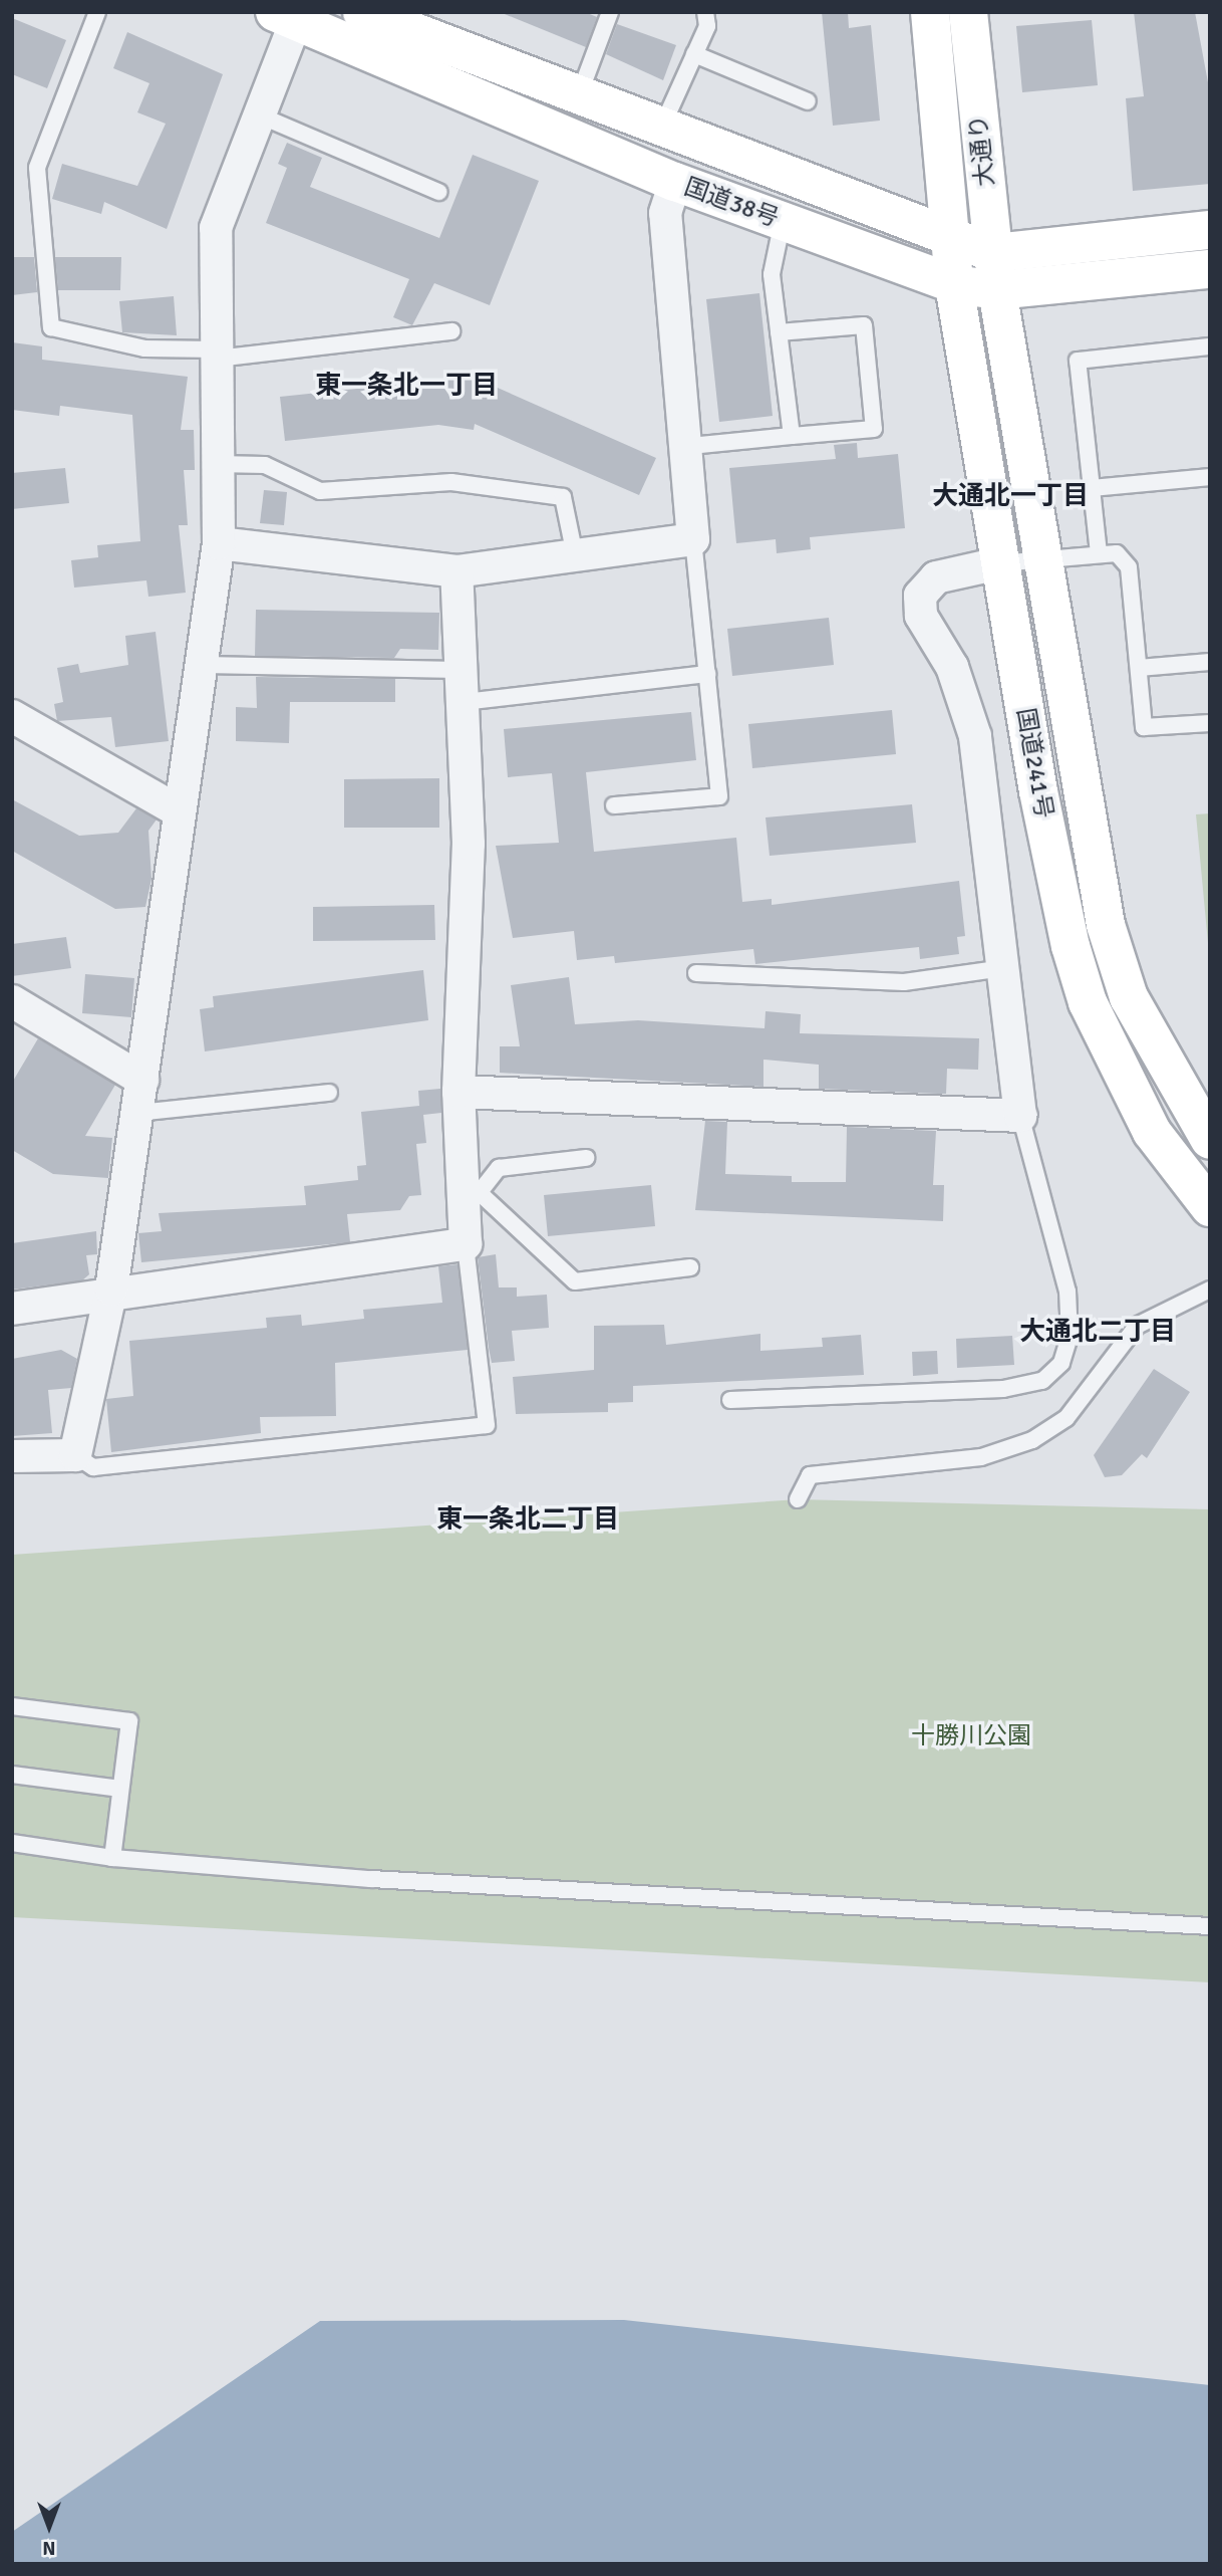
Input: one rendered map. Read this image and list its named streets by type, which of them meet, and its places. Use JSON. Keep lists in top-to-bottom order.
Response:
{
  "streets": {
    "highway": ["大通り", "国道38号", "国道241号"]
  },
  "crossings": [
    ["大通り", "国道38号"],
    ["大通り", "国道241号"],
    ["国道38号", "国道241号"]
  ],
  "districts": [
    "東一条北一丁目",
    "大通北一丁目",
    "大通北二丁目",
    "東一条北二丁目"
  ],
  "parks": ["十勝川公園"],
  "north": "bottom"
}
